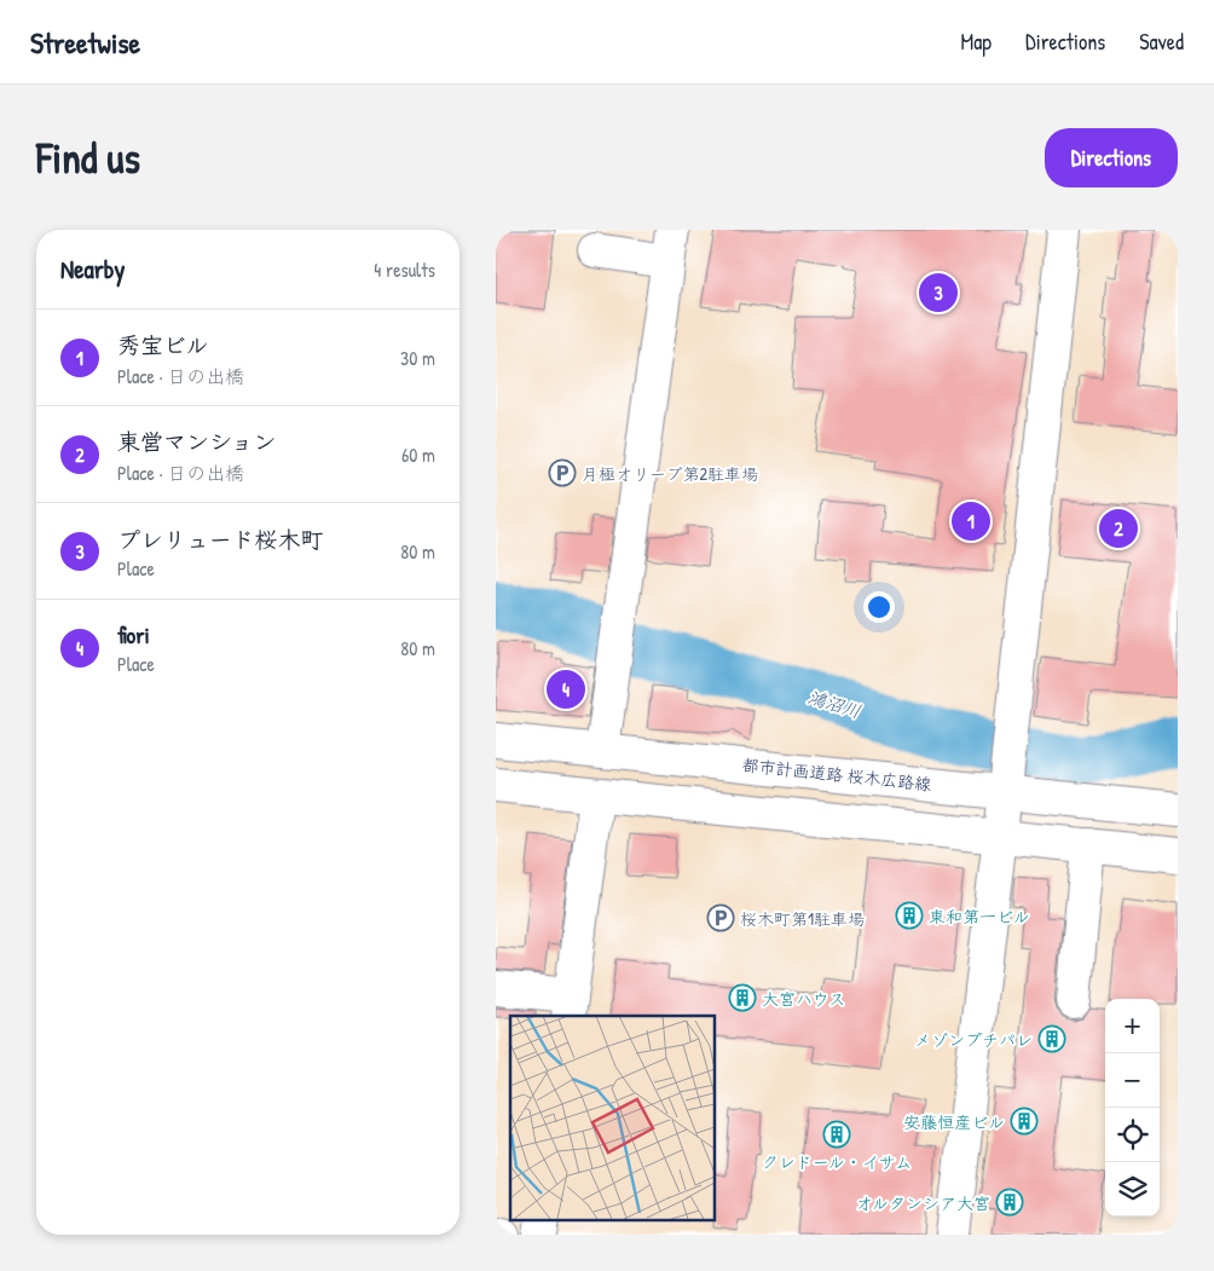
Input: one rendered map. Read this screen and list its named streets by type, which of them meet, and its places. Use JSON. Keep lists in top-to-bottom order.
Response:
{
  "streets": {
    "street": ["都市計画道路 桜木広路線"]
  },
  "water": ["鴻沼川"],
  "places": {
    "parking": ["月極オリーブ第2駐車場", "桜木町第1駐車場"],
    "building": [
      "東和第一ビル",
      "大宮ハウス",
      "メゾンプチパレ",
      "安藤恒産ビル",
      "クレドール・イサム",
      "オルタンシア大宮"
    ]
  },
  "page": {
    "header": "Streetwise",
    "nav": ["Map", "Directions", "Saved"],
    "buttons": "Directions",
    "title": "Find us",
    "heading": ["Nearby", "4 results"],
    "pins": [
      "3",
      "1",
      "2",
      "4"
    ],
    "list": [
      {
        "mark": "1",
        "name": "秀宝ビル",
        "note": "Place · 日の出橋",
        "value": "30 m"
      },
      {
        "mark": "2",
        "name": "東営マンション",
        "note": "Place · 日の出橋",
        "value": "60 m"
      },
      {
        "mark": "3",
        "name": "プレリュード桜木町",
        "note": "Place",
        "value": "80 m"
      },
      {
        "mark": "4",
        "name": "fiori",
        "note": "Place",
        "value": "80 m"
      }
    ],
    "map_buttons": ["+", "−"]
  }
}
